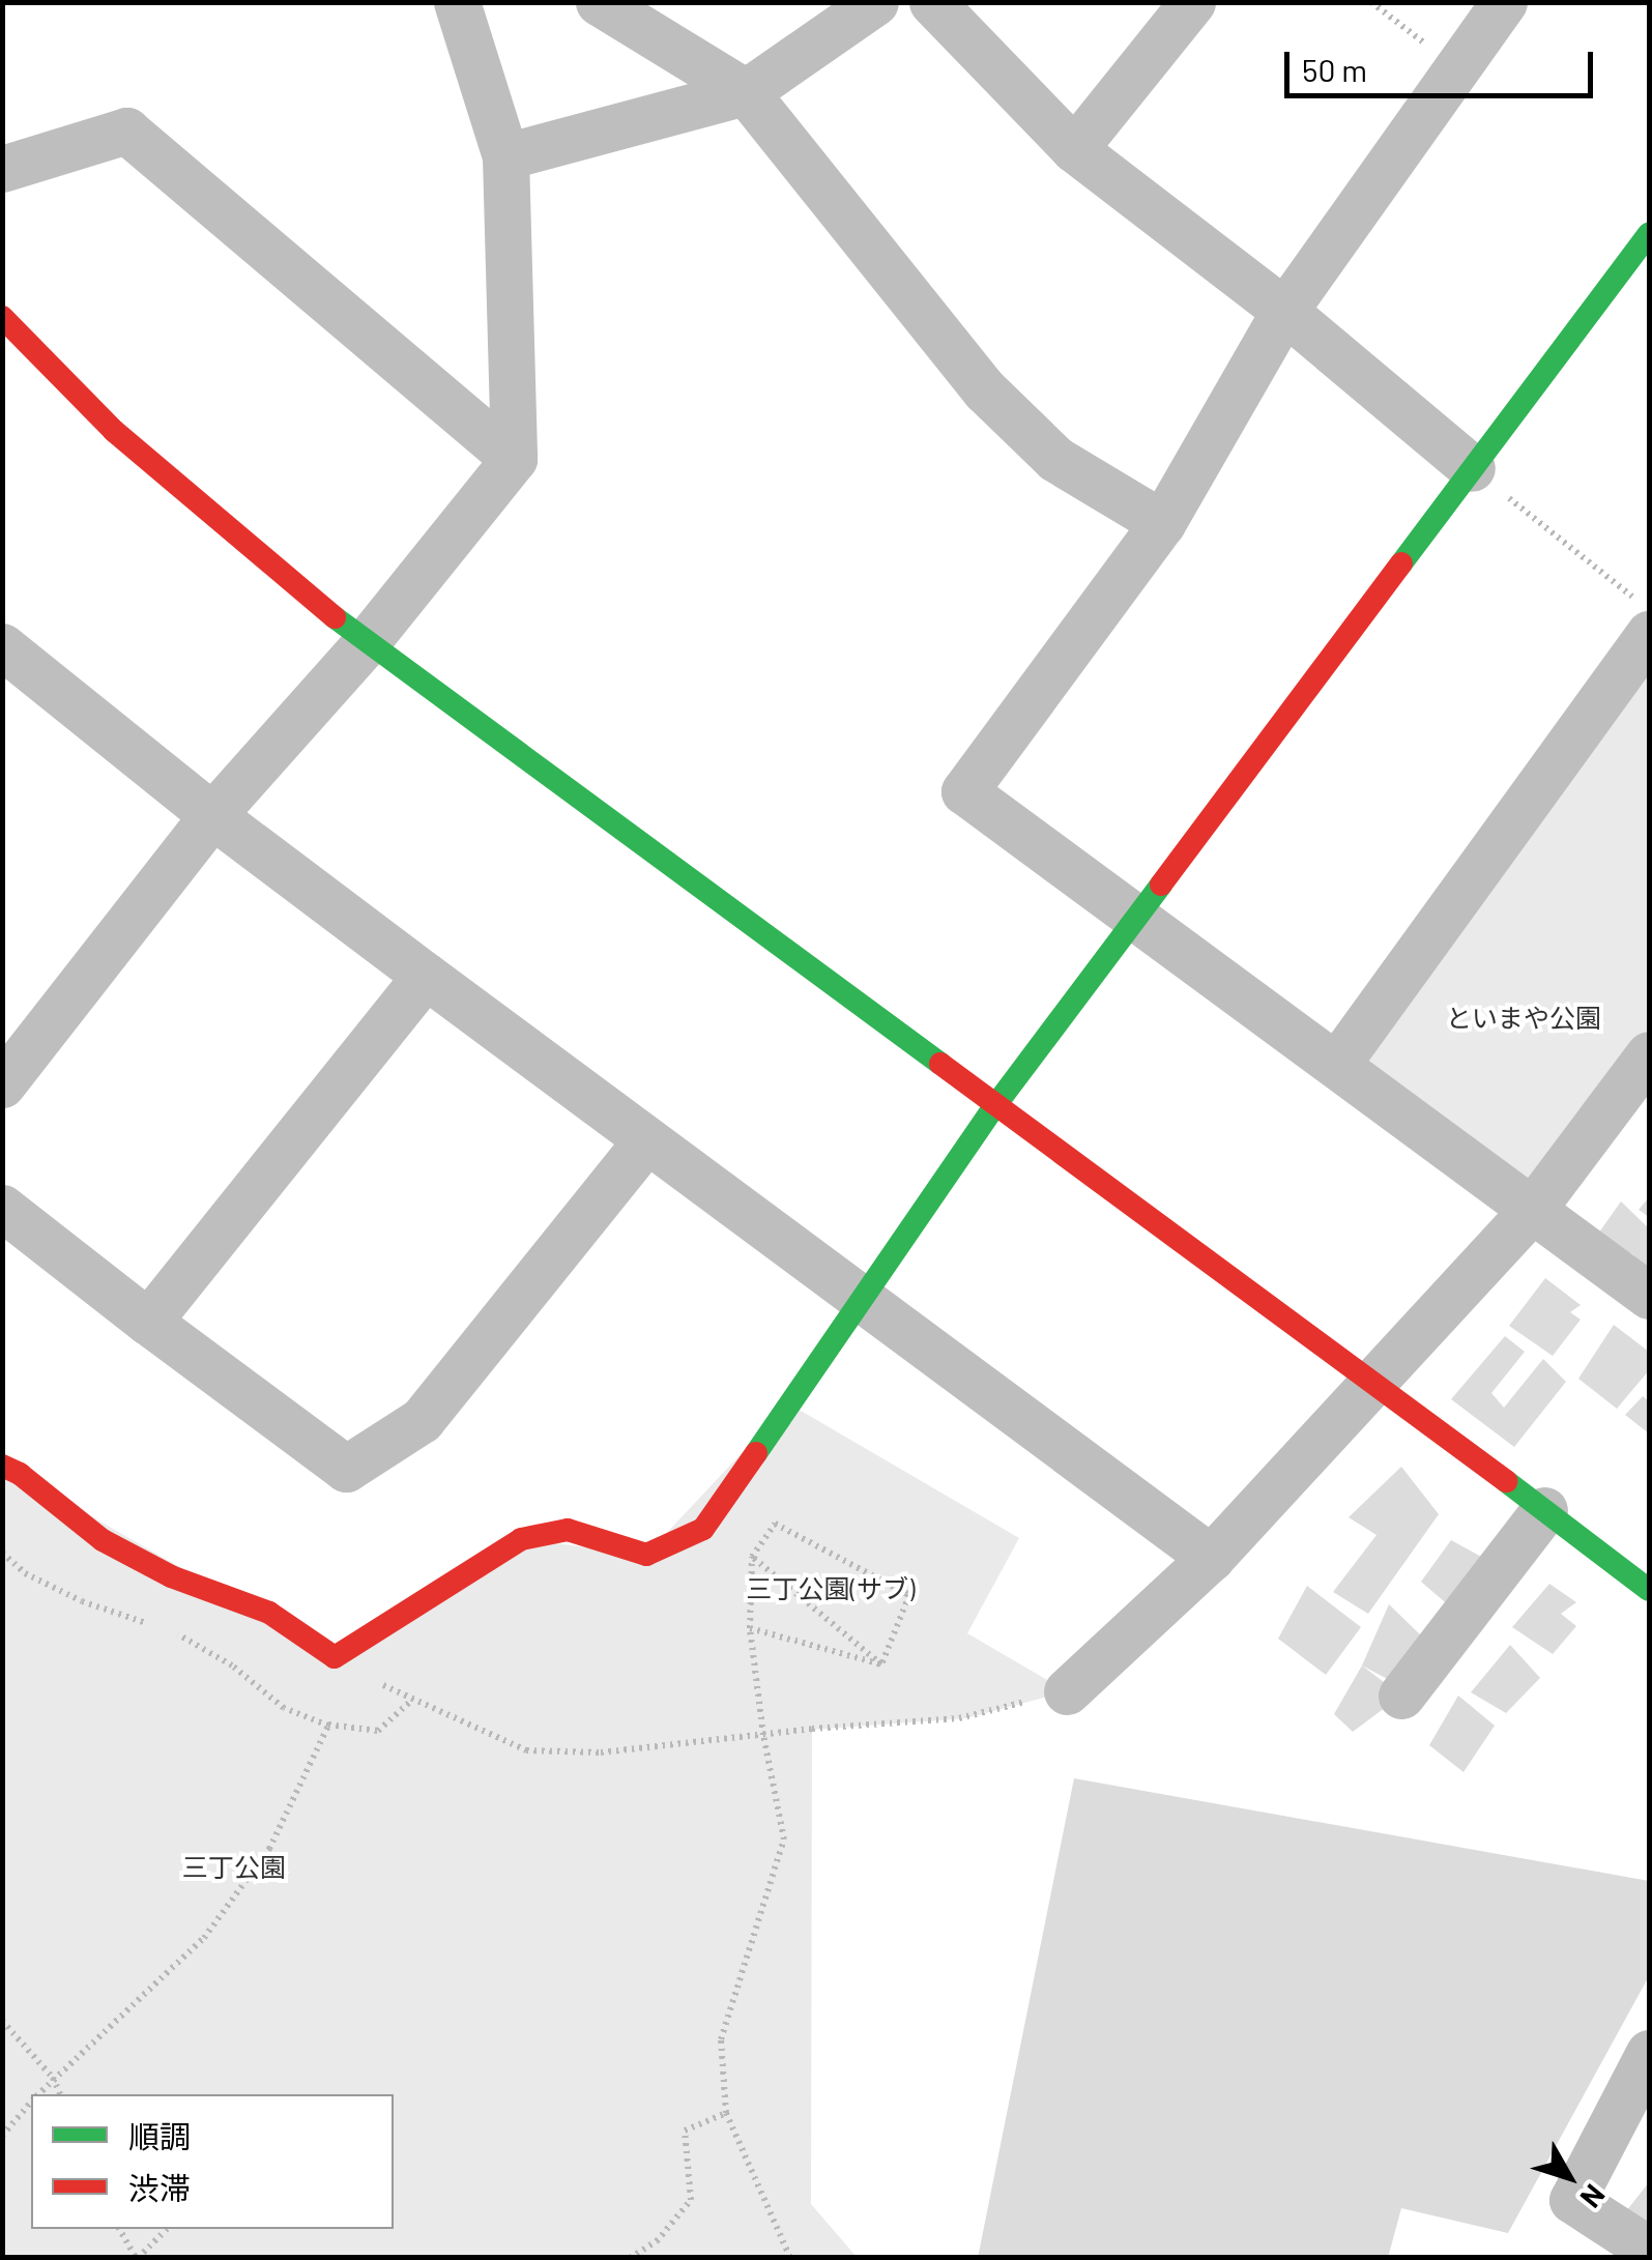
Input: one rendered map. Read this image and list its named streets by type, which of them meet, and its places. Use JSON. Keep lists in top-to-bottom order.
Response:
{
  "parks": ["といまや公園", "三丁公園(サブ)", "三丁公園"],
  "legend": ["順調", "渋滞"],
  "scale_bar": "50 m",
  "north": "bottom right"
}
